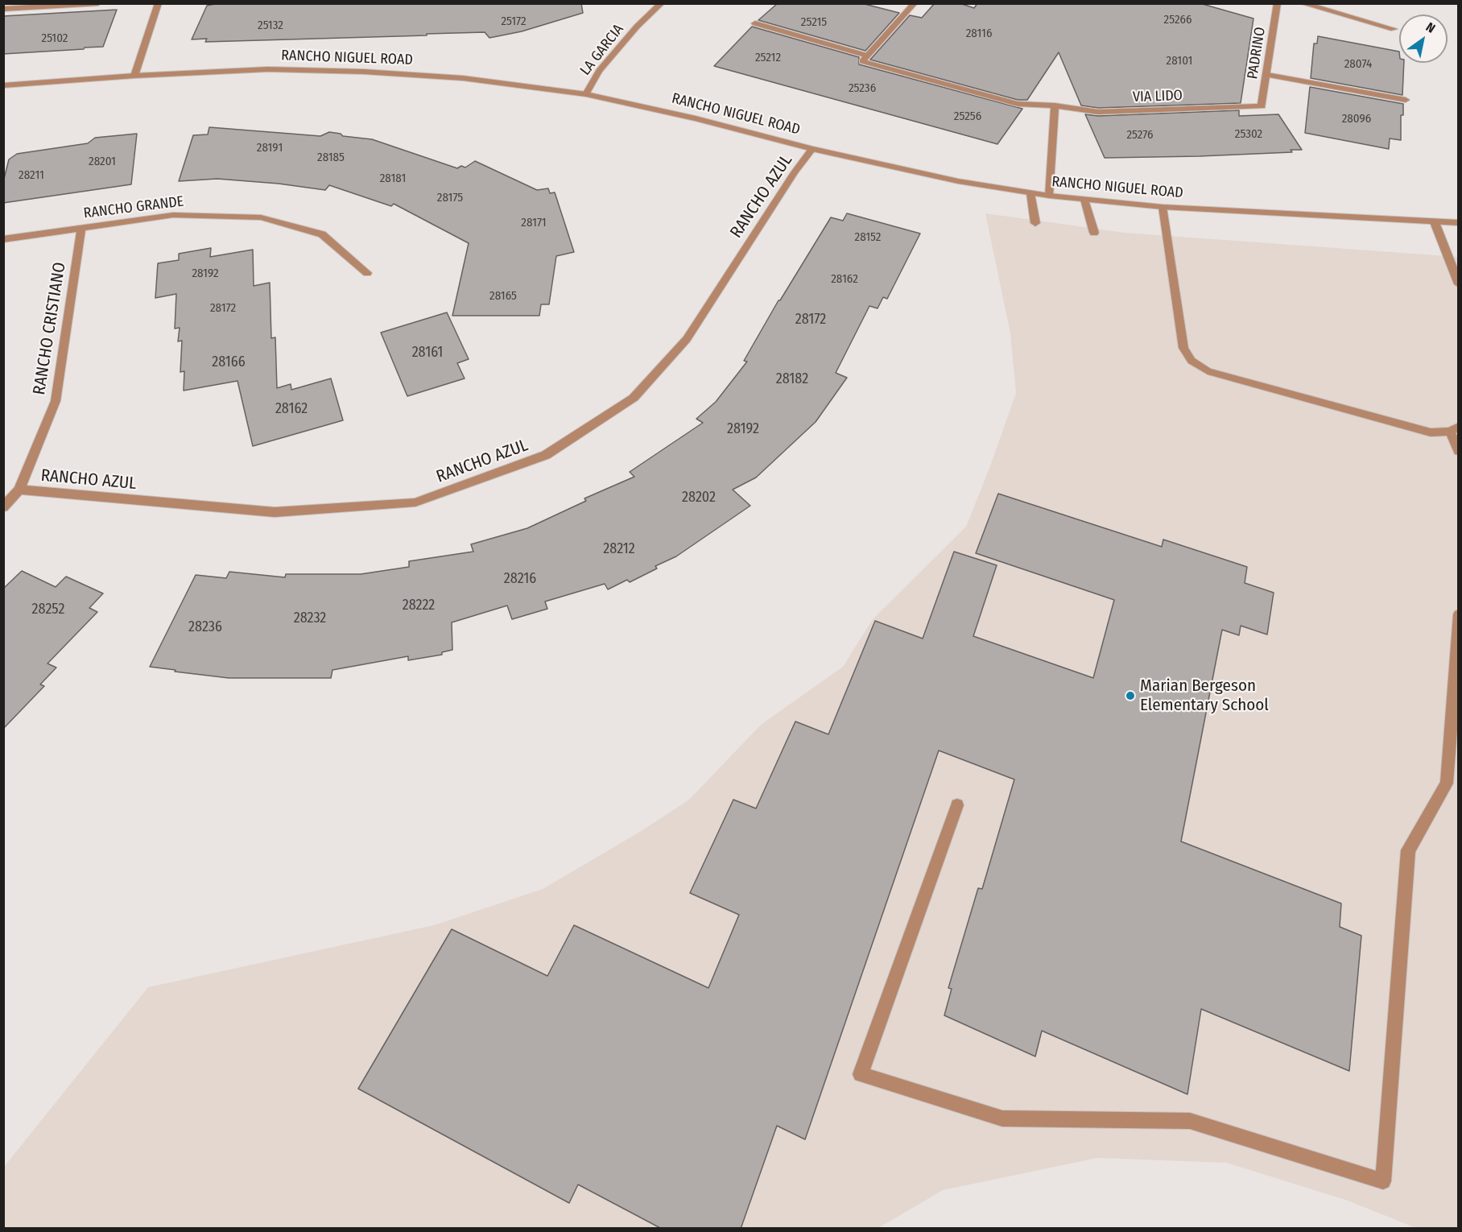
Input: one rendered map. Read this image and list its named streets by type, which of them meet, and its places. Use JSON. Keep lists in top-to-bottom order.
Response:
{
  "streets": {
    "street": [
      "LA GARCIA",
      "PADRINO",
      "RANCHO NIGUEL ROAD",
      "VIA LIDO",
      "RANCHO AZUL",
      "RANCHO GRANDE",
      "RANCHO CRISTIANO"
    ]
  },
  "crossings": [
    ["LA GARCIA", "RANCHO NIGUEL ROAD"],
    ["PADRINO", "VIA LIDO"],
    ["RANCHO NIGUEL ROAD", "RANCHO AZUL"],
    ["RANCHO AZUL", "RANCHO CRISTIANO"],
    ["RANCHO GRANDE", "RANCHO CRISTIANO"]
  ],
  "places": ["Marian Bergeson Elementary School"],
  "house_numbers": [
    "25266",
    "25172",
    "25215",
    "25132",
    "28116",
    "25102",
    "25212",
    "28101",
    "28074",
    "25236",
    "25256",
    "28096",
    "25302",
    "25276",
    "28191",
    "28185",
    "28201",
    "28211",
    "28181",
    "28175",
    "28171",
    "28152",
    "28192",
    "28162",
    "28165",
    "28172",
    "28172",
    "28161",
    "28166",
    "28182",
    "28162",
    "28192",
    "28202",
    "28212",
    "28216",
    "28222",
    "28252",
    "28232",
    "28236"
  ],
  "north": "top right"
}
